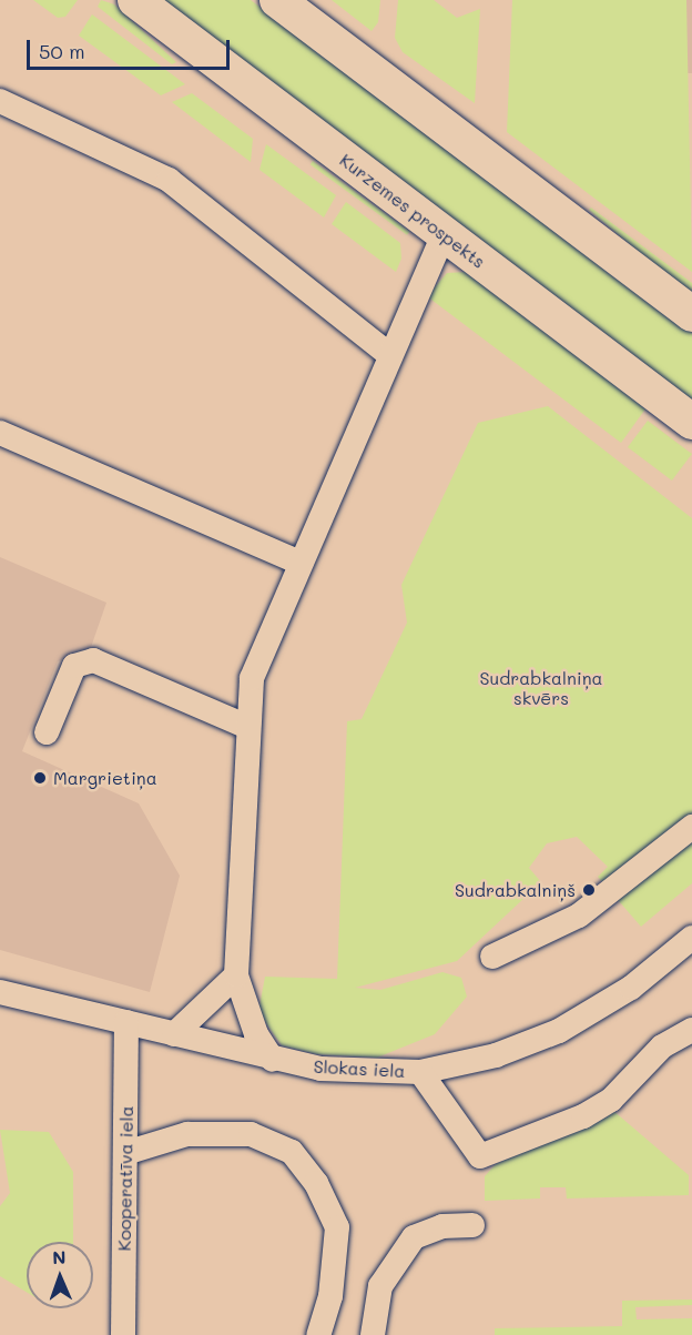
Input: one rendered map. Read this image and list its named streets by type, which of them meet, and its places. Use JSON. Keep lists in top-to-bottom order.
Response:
{
  "streets": {
    "main road": ["Kurzemes prospekts"],
    "street": ["Slokas iela", "Kooperatīva iela"]
  },
  "crossings": [
    ["Slokas iela", "Kooperatīva iela"]
  ],
  "parks": ["Sudrabkalniņa skvērs"],
  "places": ["Margrietiņa", "Sudrabkalniņš"],
  "scale_bar": "50 m",
  "north": "top"
}
